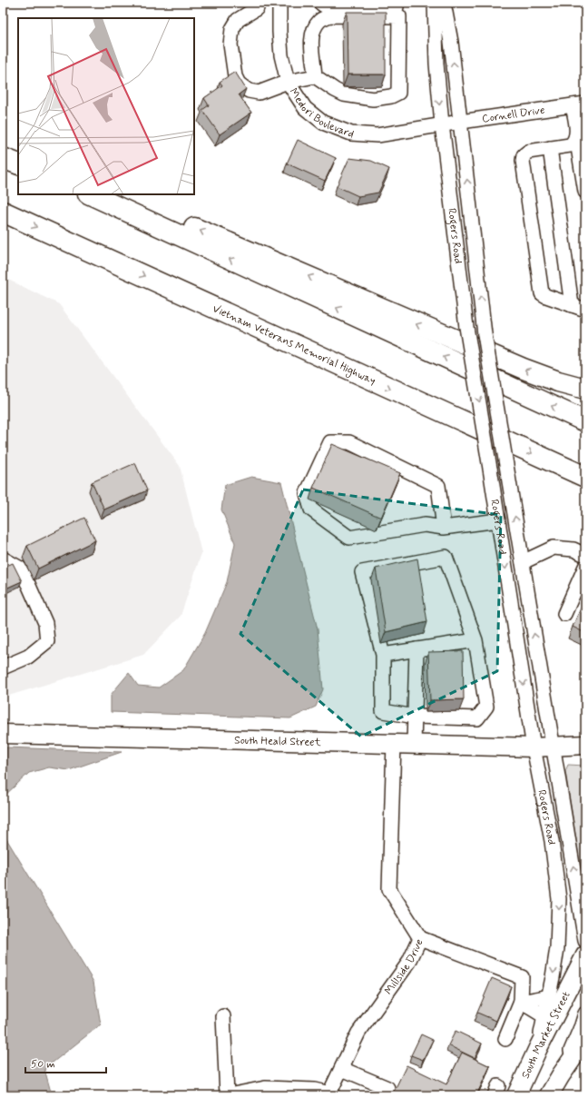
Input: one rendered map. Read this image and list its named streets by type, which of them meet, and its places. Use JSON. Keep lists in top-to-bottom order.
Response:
{
  "streets": {
    "highway": ["Vietnam Veterans Memorial Highway"],
    "main road": ["South Heald Street", "South Market Street"],
    "street": [
      "Medori Boulevard",
      "Cornell Drive",
      "Rogers Road",
      "Millside Drive"
    ]
  },
  "crossings": [
    ["Medori Boulevard", "Cornell Drive"],
    ["Medori Boulevard", "Rogers Road"],
    ["Cornell Drive", "Rogers Road"],
    ["Rogers Road", "South Heald Street"],
    ["Rogers Road", "South Market Street"],
    ["South Heald Street", "Millside Drive"]
  ],
  "scale_bar": "50 m"
}
